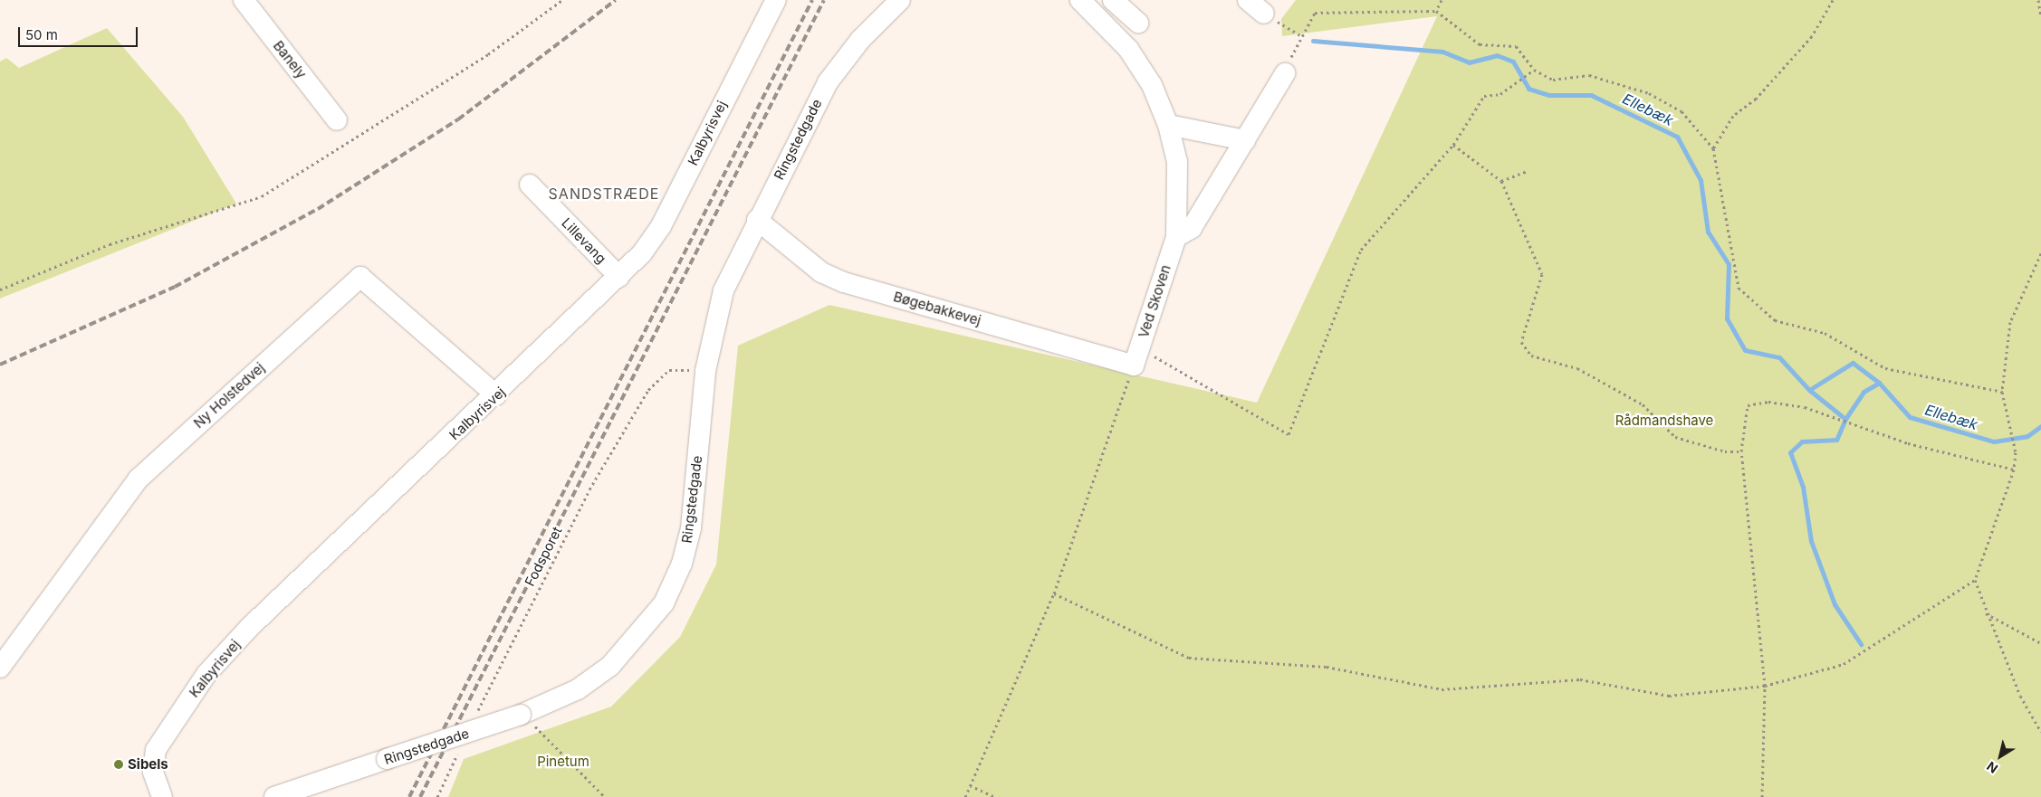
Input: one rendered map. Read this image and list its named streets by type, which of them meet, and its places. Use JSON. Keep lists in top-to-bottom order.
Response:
{
  "streets": {
    "street": [
      "Banely",
      "Kalbyrisvej",
      "Ringstedgade",
      "Lillevang",
      "Ved Skoven",
      "Bøgebakkevej",
      "Ny Holstedvej"
    ],
    "path": ["Fodsporet"]
  },
  "crossings": [
    ["Kalbyrisvej", "Lillevang"],
    ["Kalbyrisvej", "Ny Holstedvej"],
    ["Ringstedgade", "Bøgebakkevej"],
    ["Ringstedgade", "Fodsporet"],
    ["Ved Skoven", "Bøgebakkevej"]
  ],
  "districts": ["SANDSTRÆDE"],
  "water": ["Ellebæk"],
  "parks": ["Rådmandshave", "Pinetum"],
  "places": ["Sibels"],
  "scale_bar": "50 m",
  "north": "bottom left"
}
